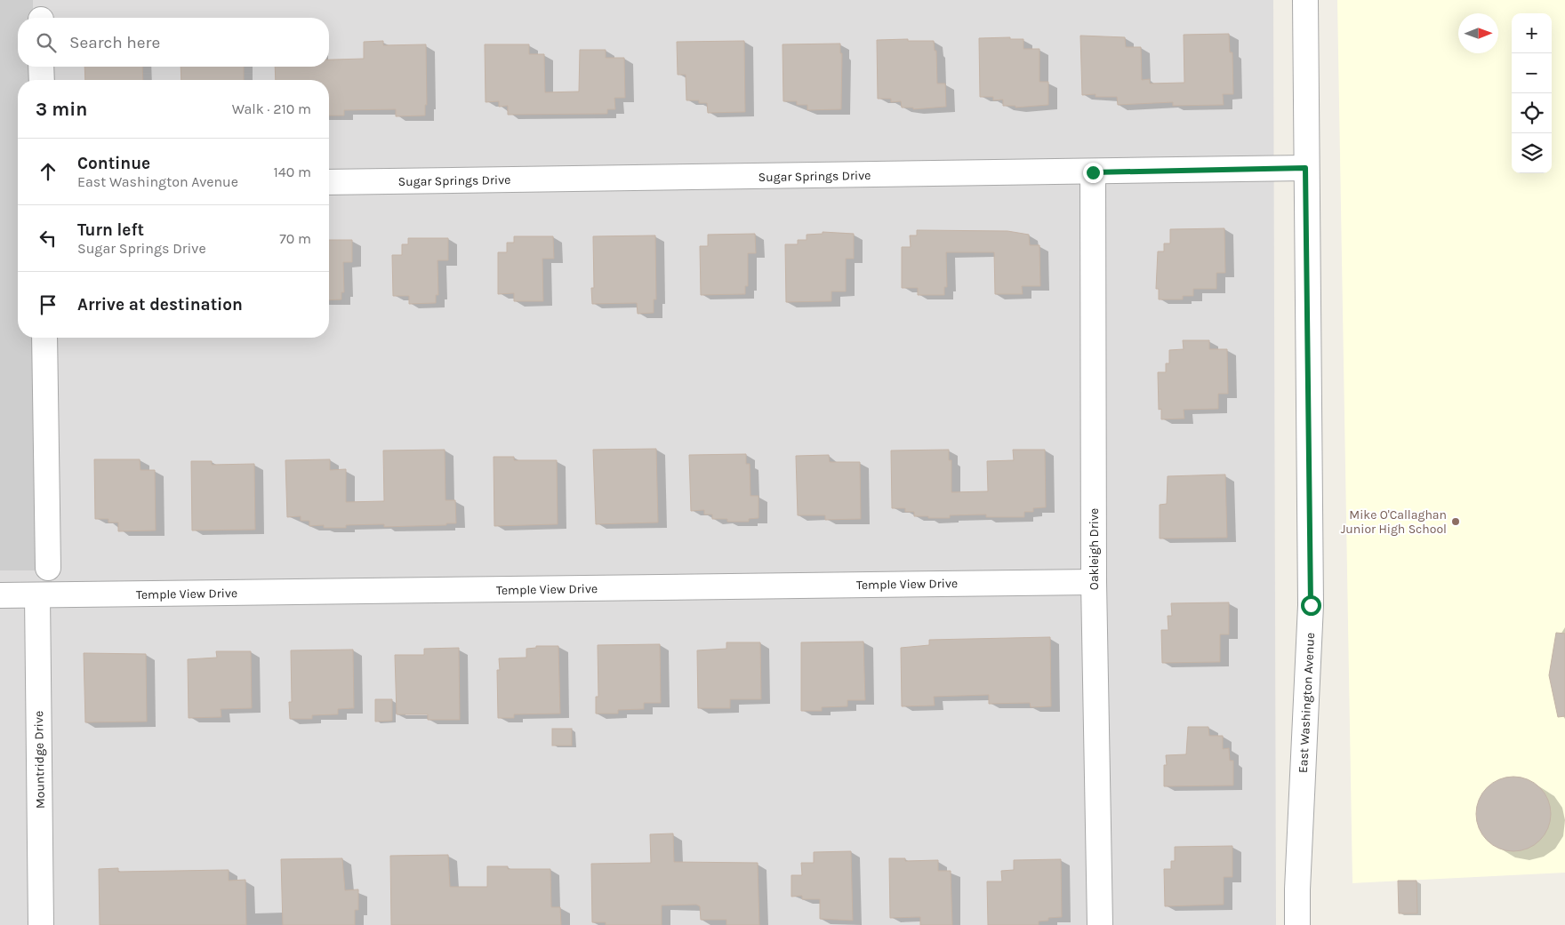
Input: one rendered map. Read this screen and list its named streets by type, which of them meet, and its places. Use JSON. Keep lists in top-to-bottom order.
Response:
{
  "streets": {
    "street": [
      "Sugar Springs Drive",
      "Oakleigh Drive",
      "Temple View Drive",
      "East Washington Avenue",
      "Mountridge Drive"
    ]
  },
  "crossings": [
    ["Sugar Springs Drive", "Oakleigh Drive"],
    ["Sugar Springs Drive", "East Washington Avenue"],
    ["Oakleigh Drive", "Temple View Drive"],
    ["Temple View Drive", "Mountridge Drive"]
  ],
  "places": ["Mike O'Callaghan Junior High School"],
  "north": "right",
  "page": {
    "map_buttons": ["+", "−"],
    "search": "Search here",
    "heading": ["3 min", "Walk · 210 m"],
    "list": [
      ["Continue", "East Washington Avenue", "140 m"],
      ["Turn left", "Sugar Springs Drive", "70 m"],
      "Arrive at destination"
    ]
  }
}
